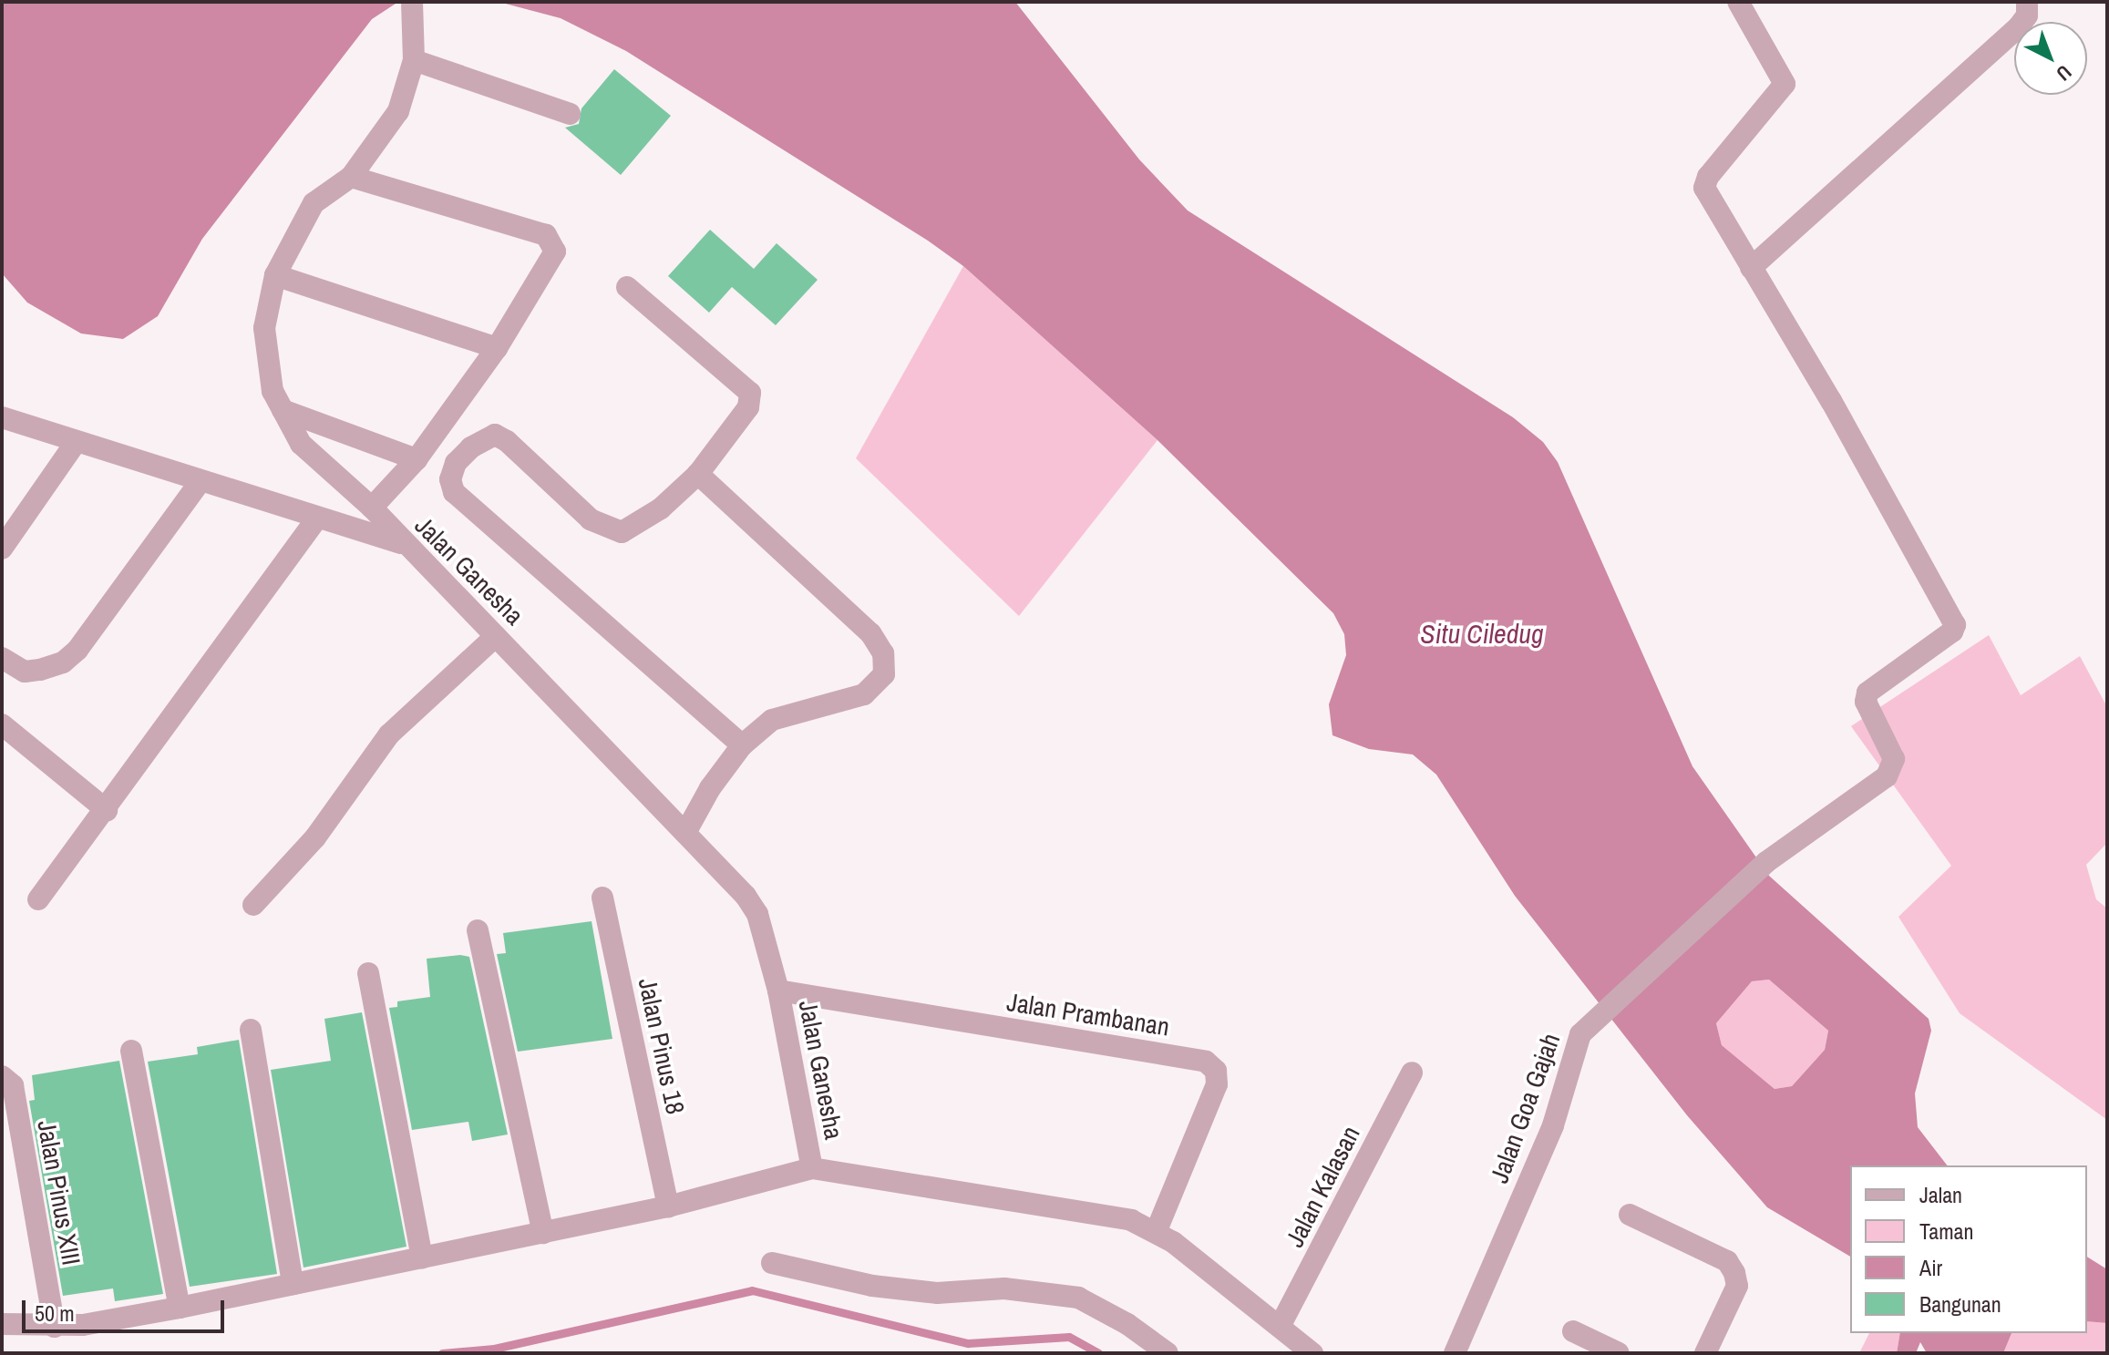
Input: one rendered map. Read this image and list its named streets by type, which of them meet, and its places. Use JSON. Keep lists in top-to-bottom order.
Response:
{
  "streets": {
    "street": [
      "Jalan Ganesha",
      "Jalan Prambanan",
      "Jalan Pinus 18",
      "Jalan Goa Gajah",
      "Jalan Kalasan",
      "Jalan Pinus XIII"
    ]
  },
  "crossings": [
    ["Jalan Ganesha", "Jalan Prambanan"]
  ],
  "water": ["Situ Ciledug"],
  "legend": [
    "Jalan",
    "Taman",
    "Air",
    "Bangunan"
  ],
  "scale_bar": "50 m",
  "north": "bottom right"
}
